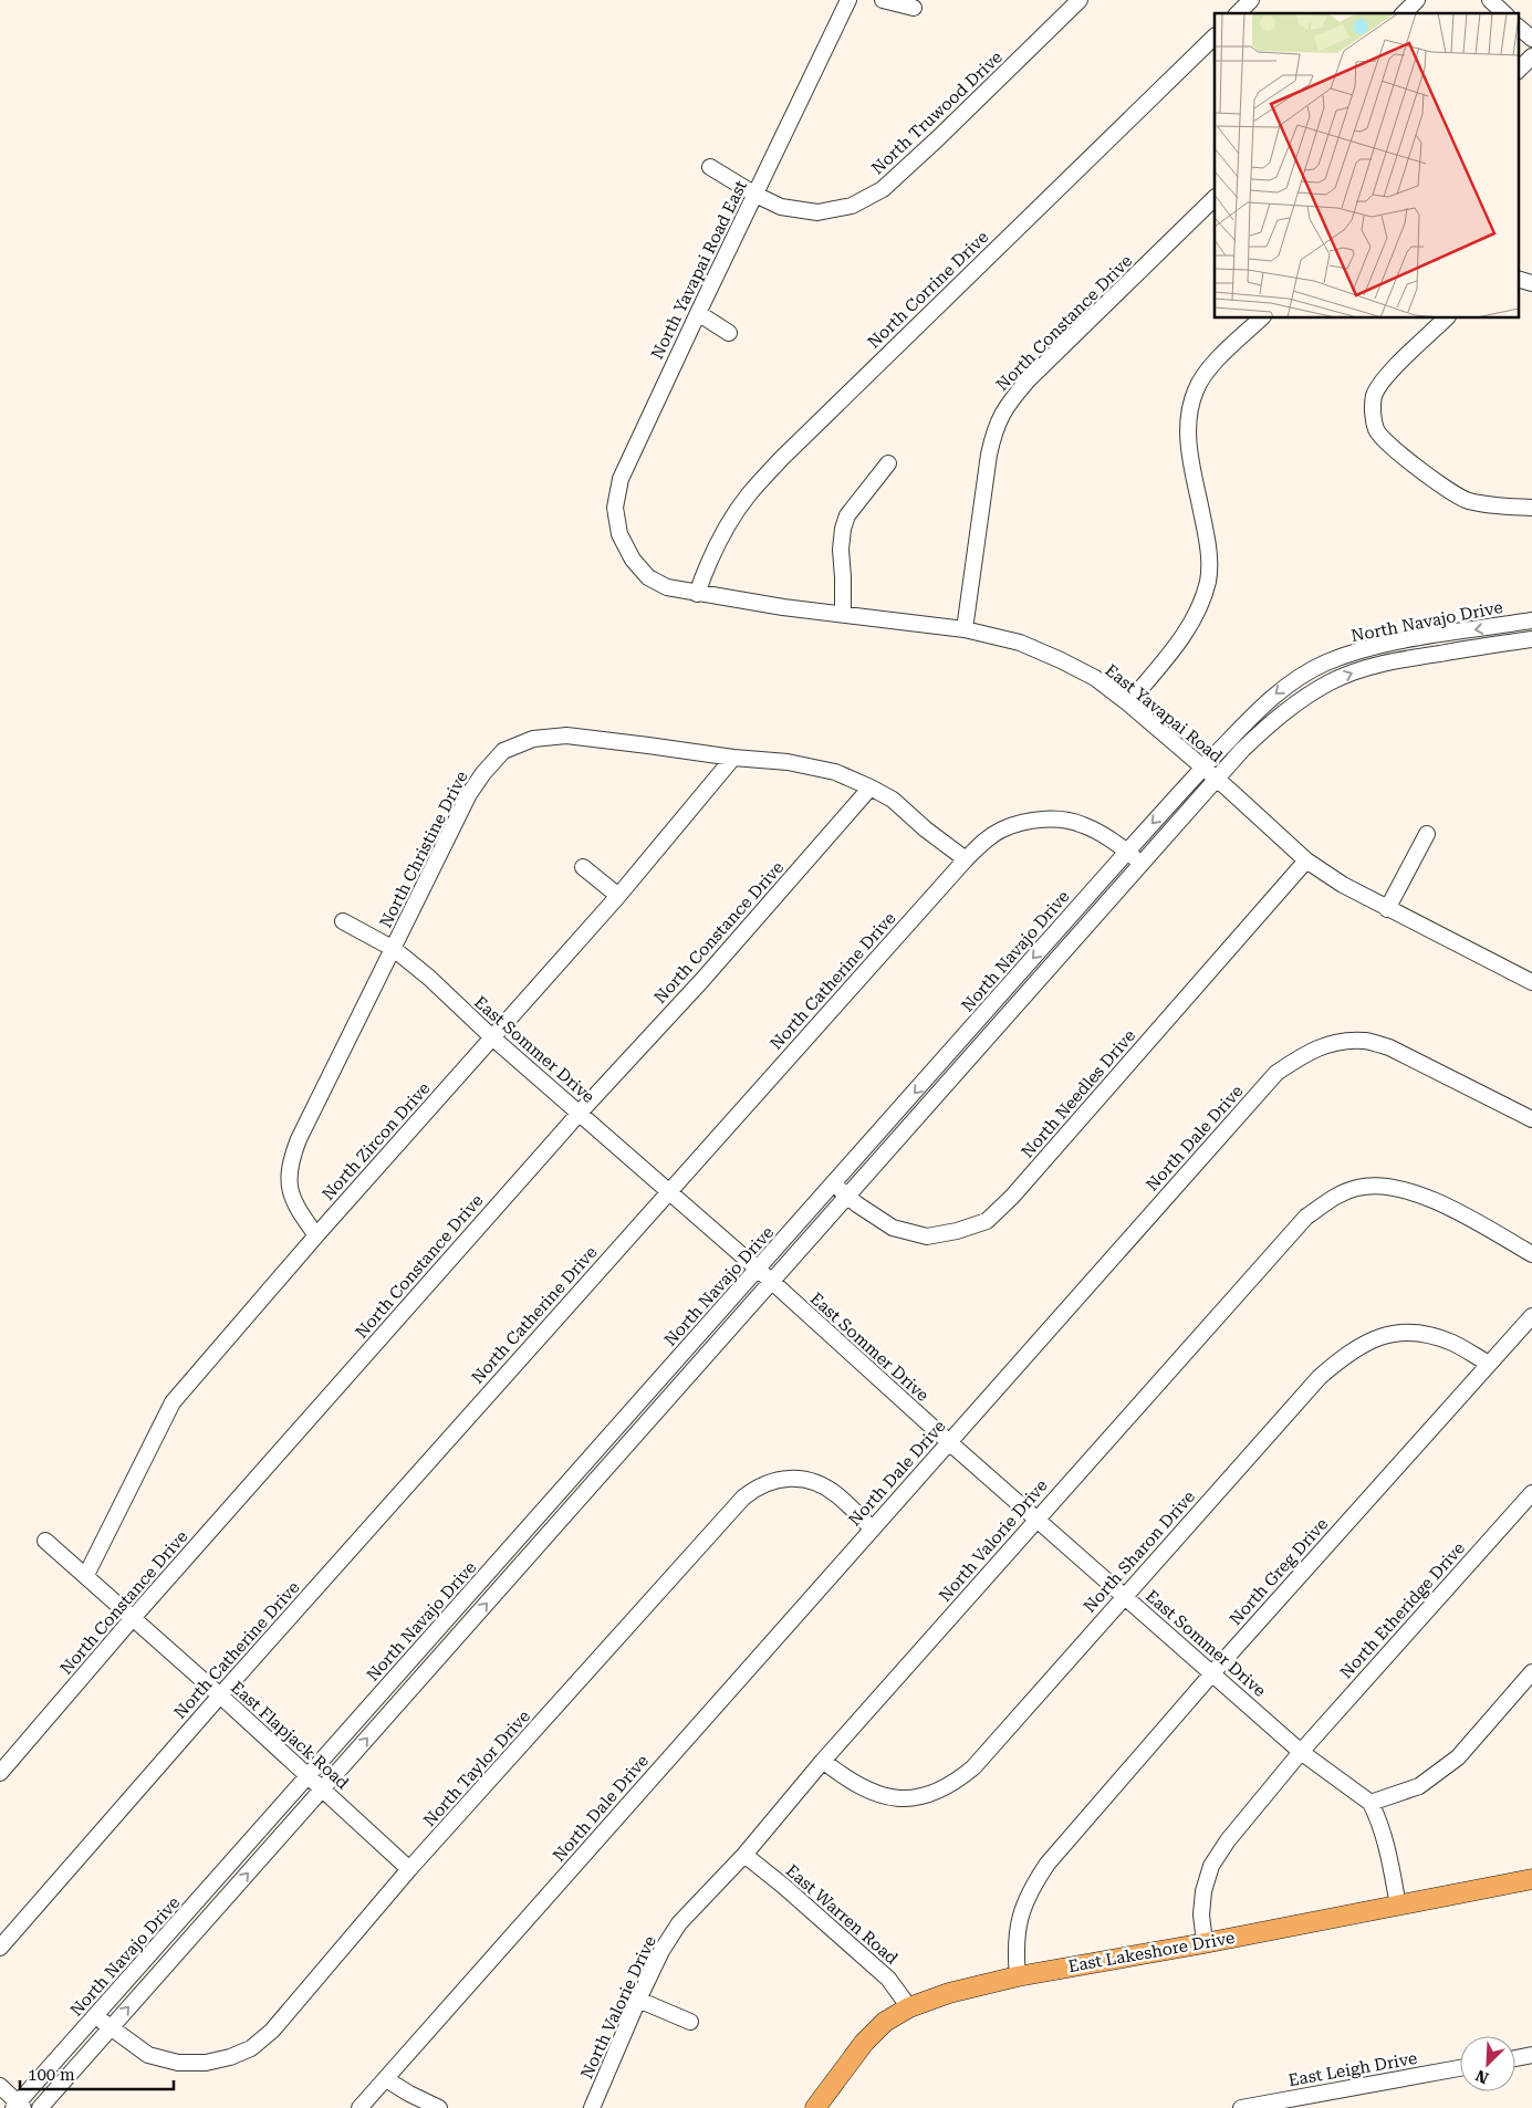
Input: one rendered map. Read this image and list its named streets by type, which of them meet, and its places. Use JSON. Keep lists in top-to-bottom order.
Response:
{
  "streets": {
    "main road": ["East Lakeshore Drive"],
    "street": [
      "North Truwood Drive",
      "North Yavapai Road East",
      "North Corrine Drive",
      "North Constance Drive",
      "North Navajo Drive",
      "East Yavapai Road",
      "North Christine Drive",
      "North Catherine Drive",
      "East Sommer Drive",
      "North Needles Drive",
      "North Dale Drive",
      "North Zircon Drive",
      "North Valorie Drive",
      "North Sharon Drive",
      "North Greg Drive",
      "North Etheridge Drive",
      "East Flapjack Road",
      "North Taylor Drive",
      "East Warren Road",
      "East Leigh Drive"
    ]
  },
  "crossings": [
    ["North Truwood Drive", "North Yavapai Road East"],
    ["North Yavapai Road East", "East Yavapai Road"],
    ["North Corrine Drive", "East Yavapai Road"],
    ["North Constance Drive", "East Yavapai Road"],
    ["North Constance Drive", "North Christine Drive"],
    ["North Constance Drive", "East Sommer Drive"],
    ["North Constance Drive", "East Flapjack Road"],
    ["North Navajo Drive", "East Yavapai Road"],
    ["North Navajo Drive", "North Catherine Drive"],
    ["North Navajo Drive", "East Sommer Drive"],
    ["North Navajo Drive", "North Needles Drive"],
    ["North Navajo Drive", "East Flapjack Road"],
    ["North Navajo Drive", "North Taylor Drive"],
    ["East Yavapai Road", "North Needles Drive"],
    ["North Christine Drive", "North Catherine Drive"],
    ["North Christine Drive", "East Sommer Drive"],
    ["North Christine Drive", "North Zircon Drive"],
    ["North Catherine Drive", "East Sommer Drive"],
    ["North Catherine Drive", "East Flapjack Road"],
    ["East Sommer Drive", "North Dale Drive"],
    ["East Sommer Drive", "North Zircon Drive"],
    ["East Sommer Drive", "North Valorie Drive"],
    ["East Sommer Drive", "North Sharon Drive"],
    ["East Sommer Drive", "North Greg Drive"],
    ["East Sommer Drive", "North Etheridge Drive"],
    ["East Sommer Drive", "East Lakeshore Drive"],
    ["North Dale Drive", "North Taylor Drive"],
    ["North Zircon Drive", "East Flapjack Road"],
    ["North Valorie Drive", "North Sharon Drive"],
    ["North Valorie Drive", "East Warren Road"],
    ["North Sharon Drive", "North Greg Drive"],
    ["North Greg Drive", "East Lakeshore Drive"],
    ["North Etheridge Drive", "East Lakeshore Drive"],
    ["East Flapjack Road", "North Taylor Drive"],
    ["East Warren Road", "East Lakeshore Drive"]
  ],
  "scale_bar": "100 m",
  "north": "bottom left"
}
